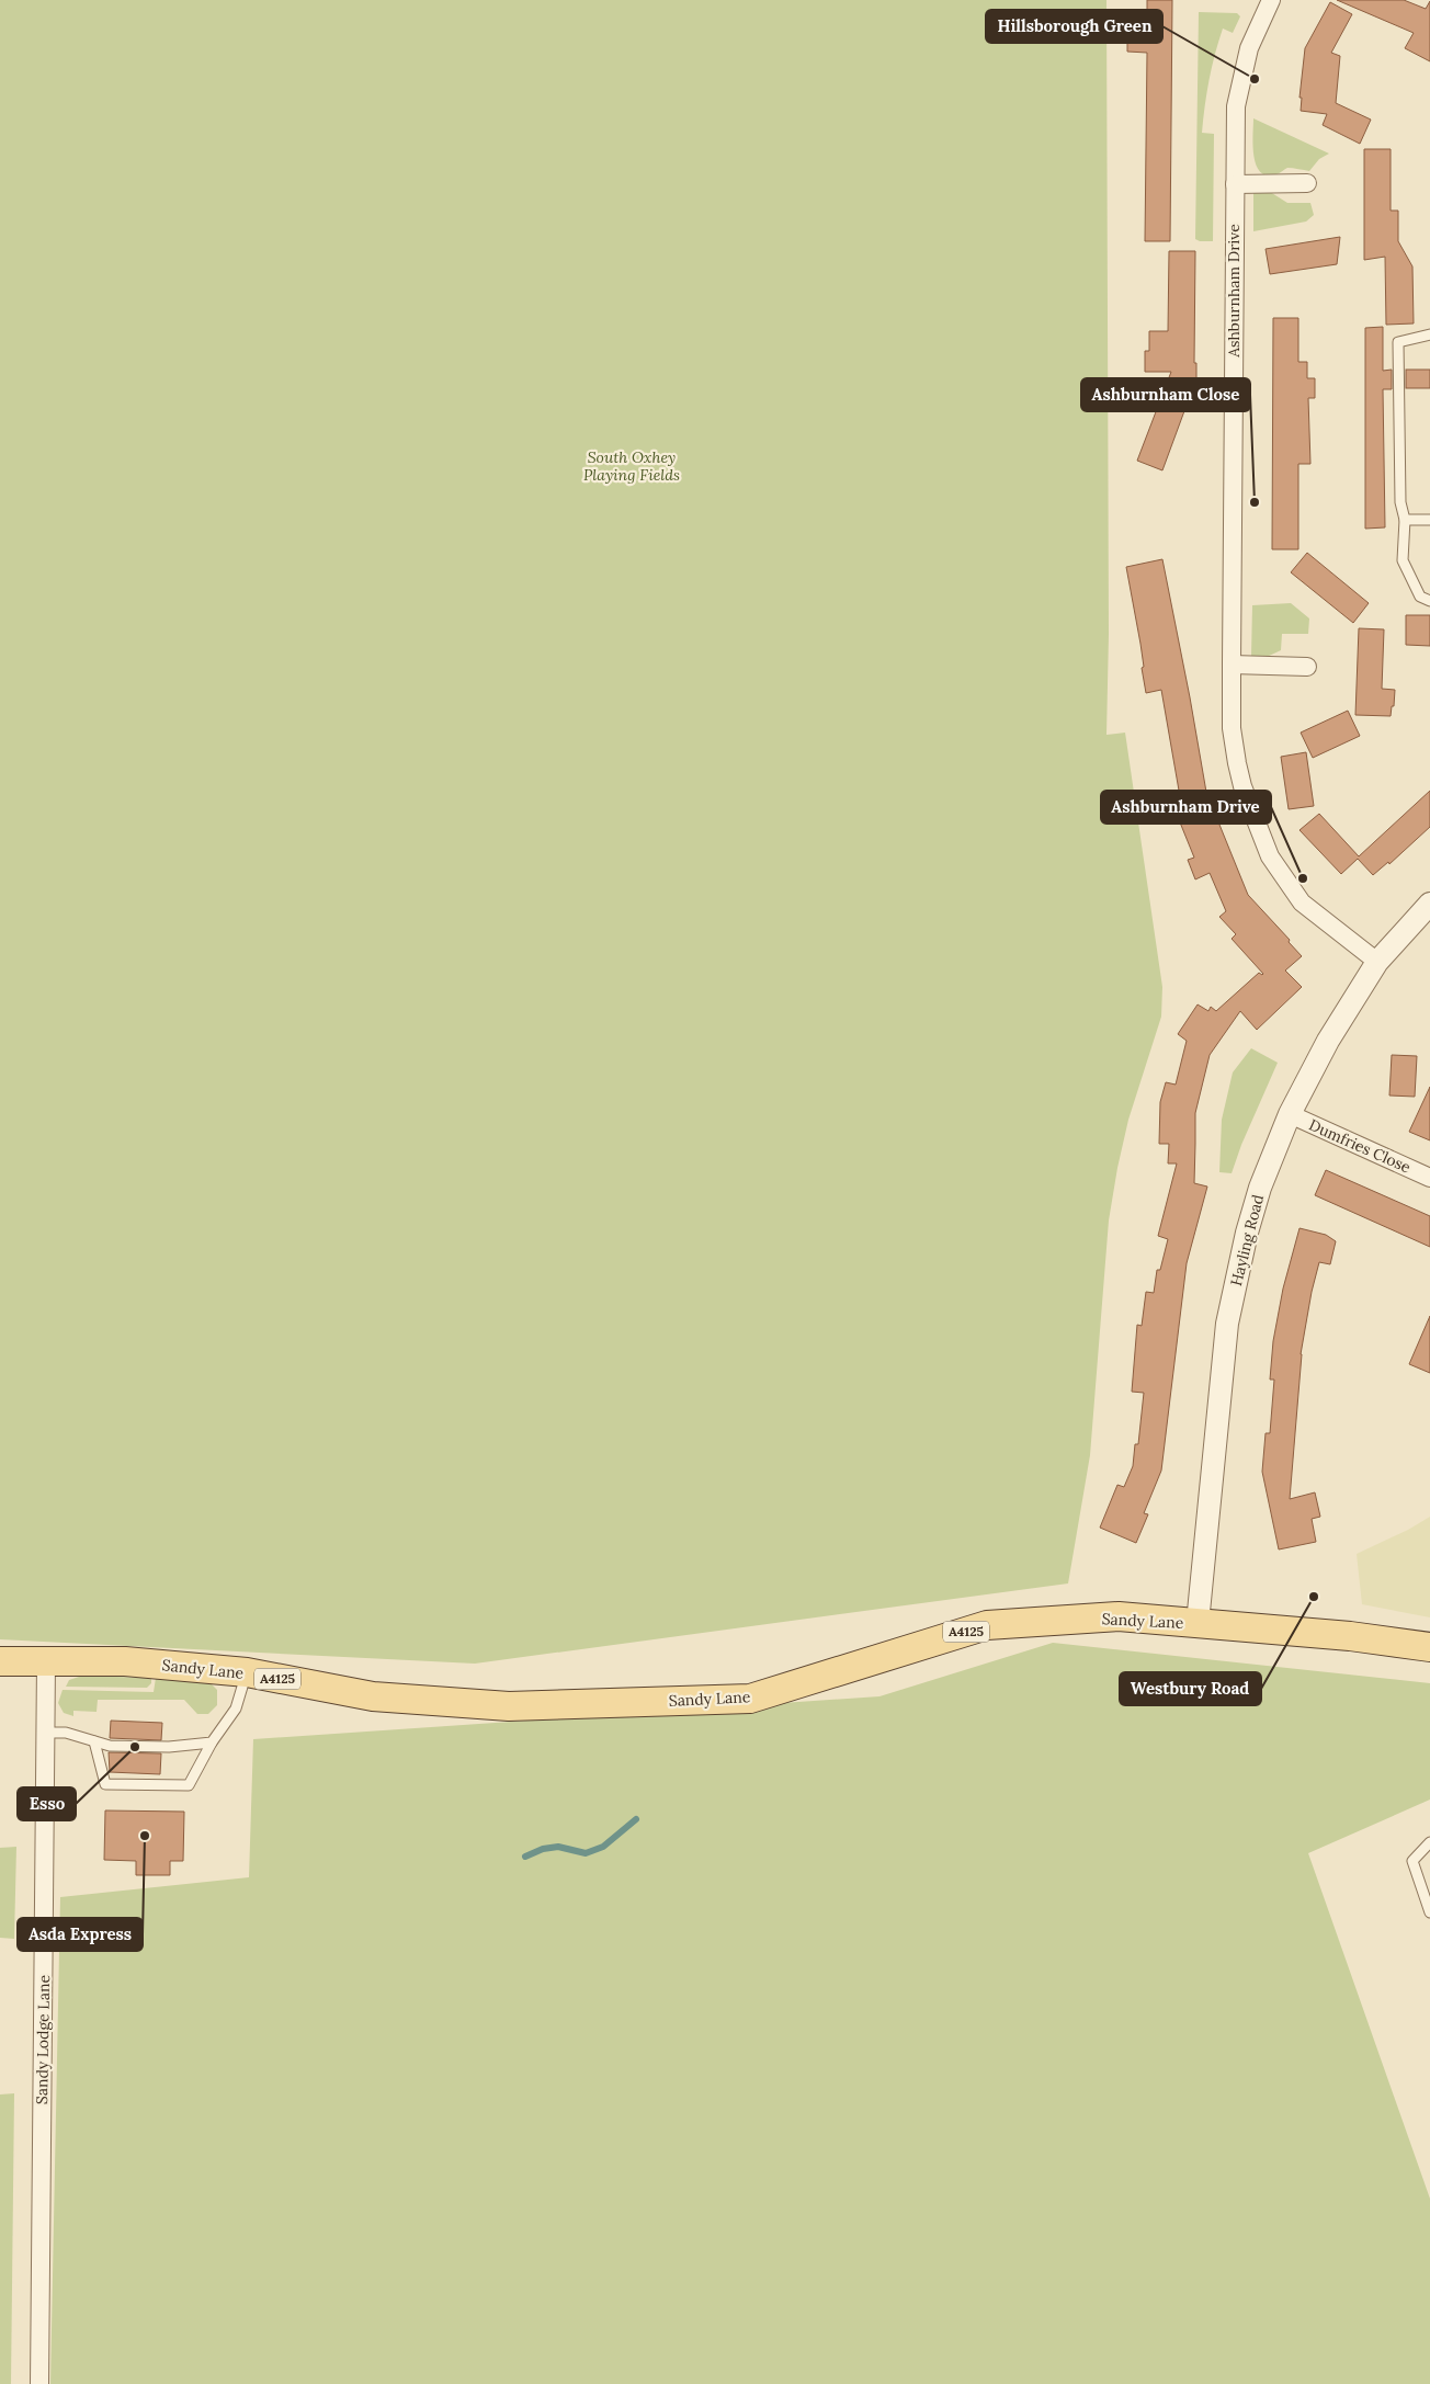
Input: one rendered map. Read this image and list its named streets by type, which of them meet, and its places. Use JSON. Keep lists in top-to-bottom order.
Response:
{
  "streets": {
    "main road": ["Sandy Lane", "A4125"],
    "street": [
      "Ashburnham Drive",
      "Dumfries Close",
      "Hayling Road",
      "Sandy Lodge Lane"
    ]
  },
  "crossings": [
    ["Ashburnham Drive", "Hayling Road"],
    ["Dumfries Close", "Hayling Road"],
    ["Hayling Road", "Sandy Lane"],
    ["Sandy Lane", "A4125"],
    ["Sandy Lane", "Sandy Lodge Lane"],
    ["A4125", "Sandy Lodge Lane"]
  ],
  "parks": ["South Oxhey Playing Fields"],
  "places": [
    "Hillsborough Green",
    "Ashburnham Close",
    "Ashburnham Drive",
    "Westbury Road",
    "Esso",
    "Asda Express"
  ]
}
